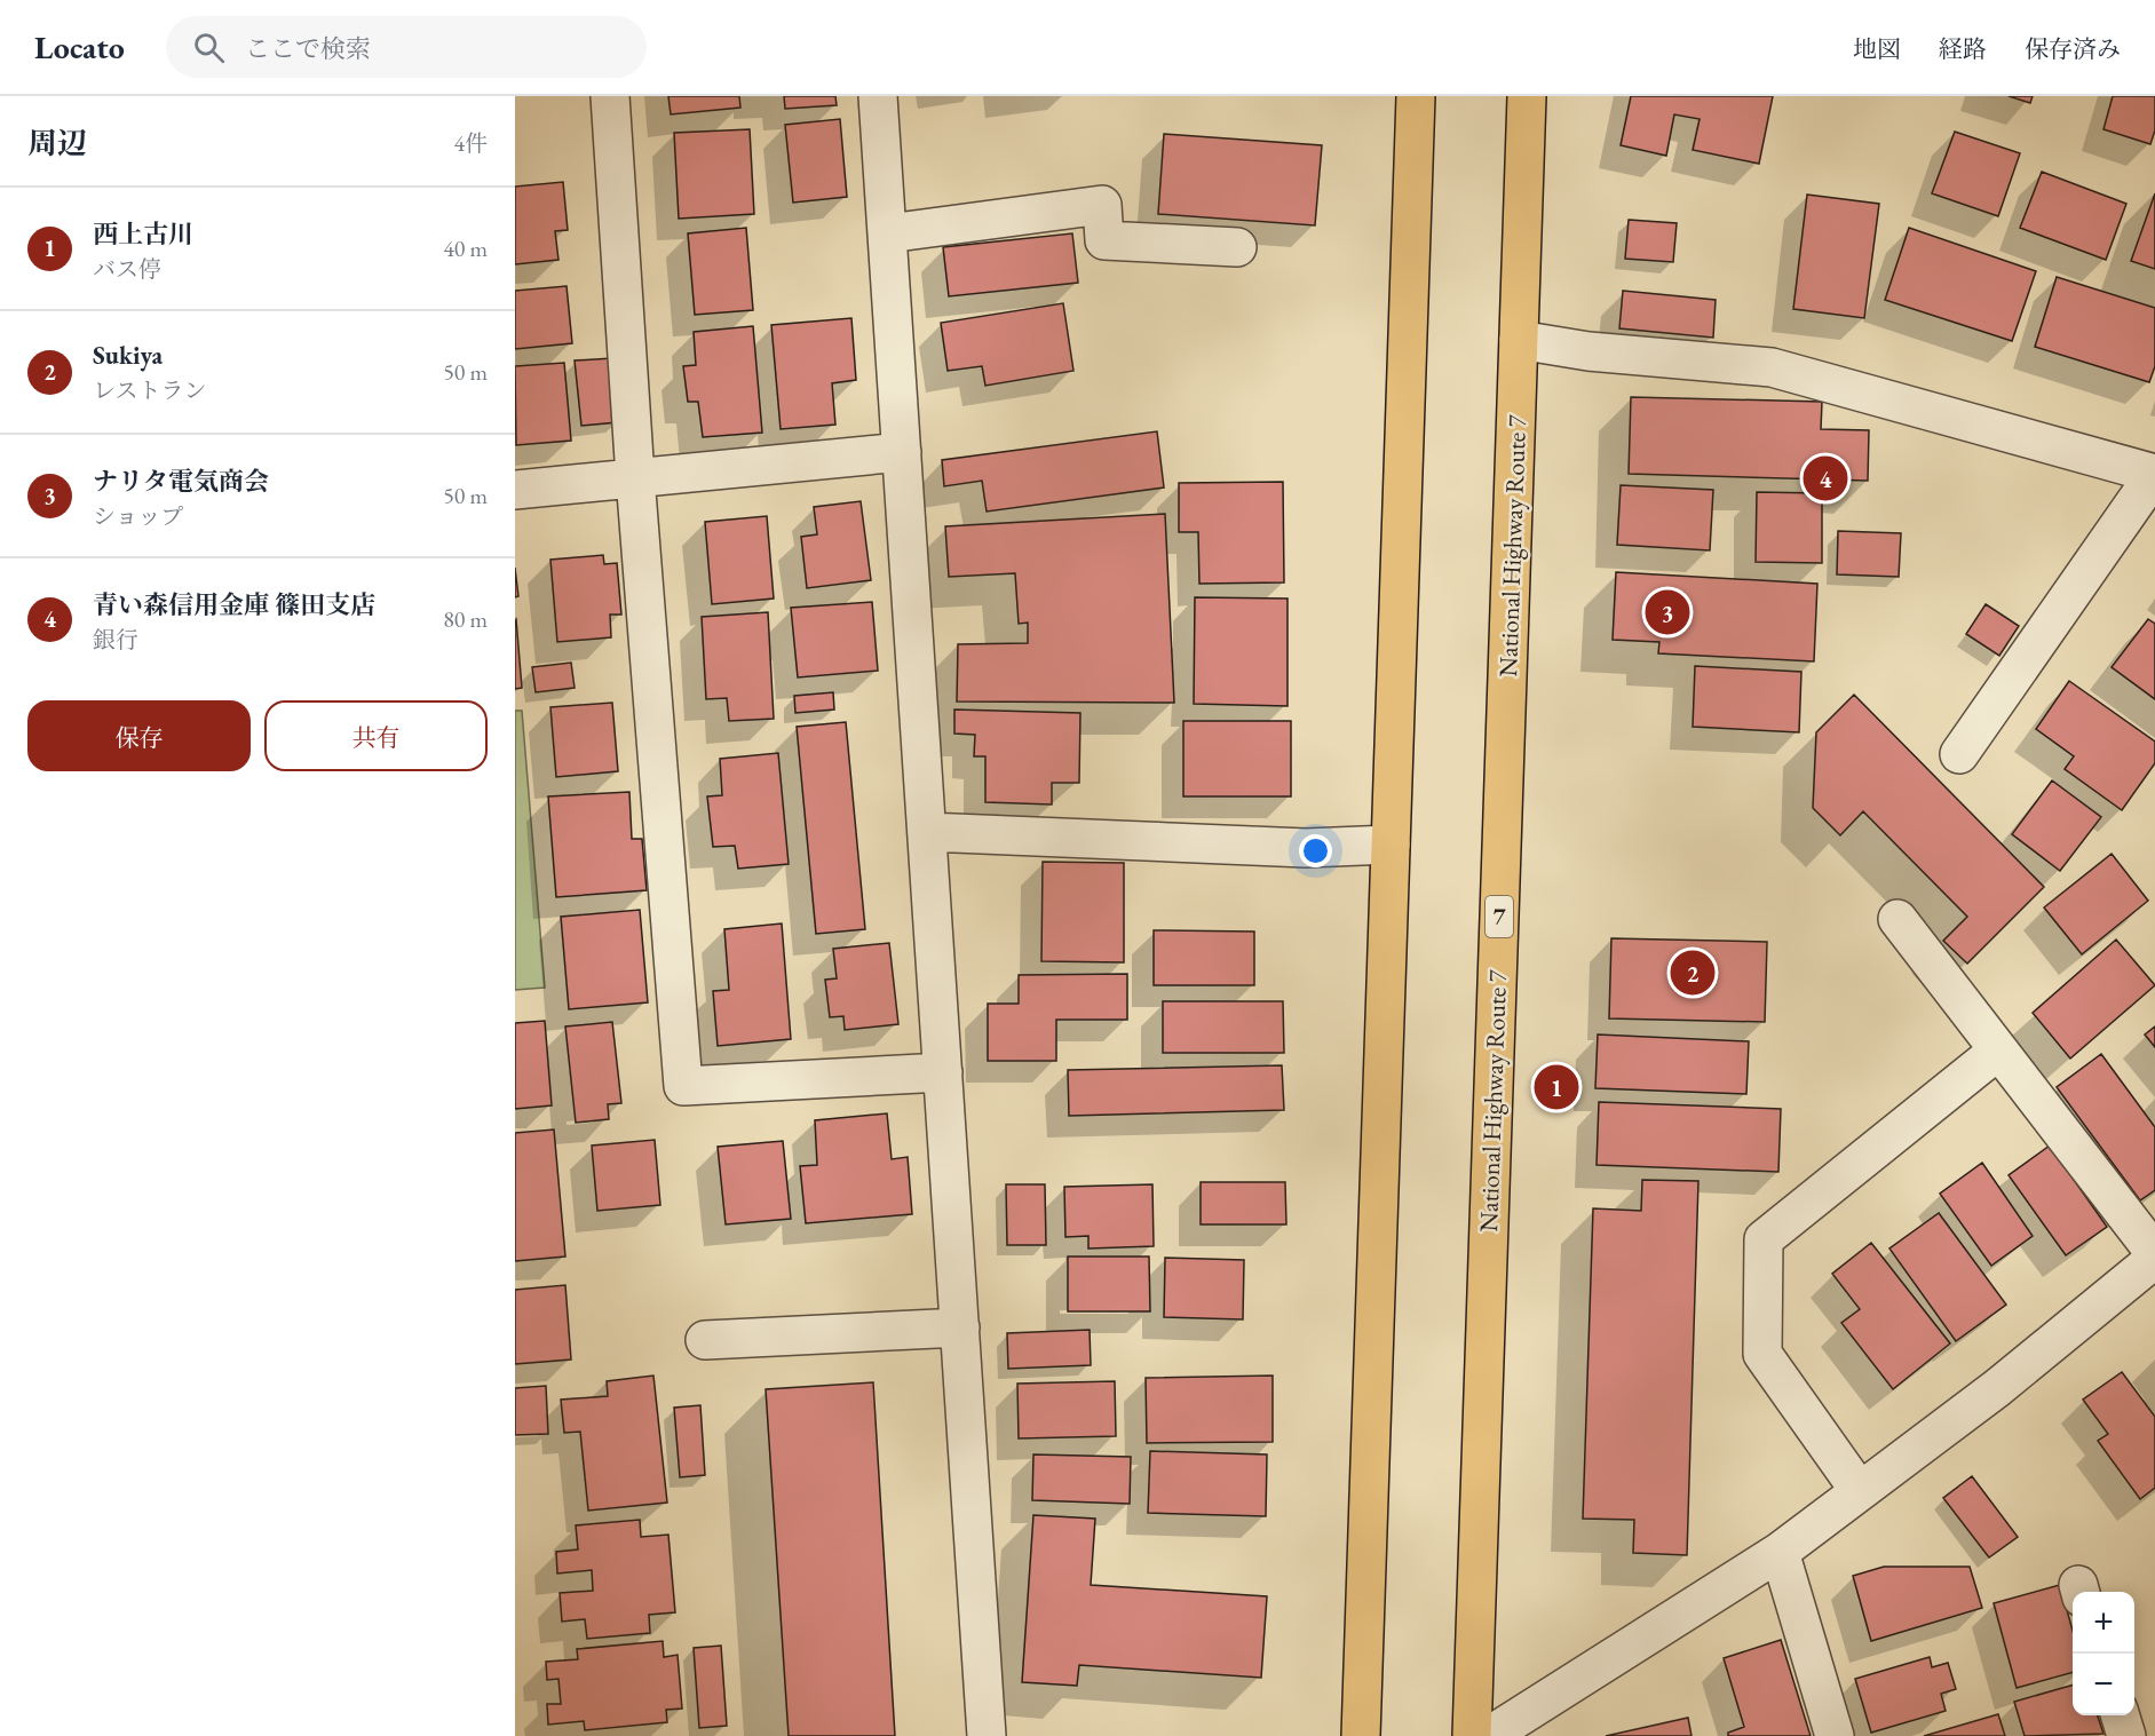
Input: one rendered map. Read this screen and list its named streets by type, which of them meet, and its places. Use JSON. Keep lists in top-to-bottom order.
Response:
{
  "streets": {
    "highway": ["National Highway Route 7", "7"]
  },
  "page": {
    "header": "Locato",
    "search": "ここで検索",
    "nav": ["地図", "経路", "保存済み"],
    "heading": ["周辺", "4件"],
    "list": [
      {
        "mark": "1",
        "name": "西上古川",
        "note": "バス停",
        "value": "40 m"
      },
      {
        "mark": "2",
        "name": "Sukiya",
        "note": "レストラン",
        "value": "50 m"
      },
      {
        "mark": "3",
        "name": "ナリタ電気商会",
        "note": "ショップ",
        "value": "50 m"
      },
      {
        "mark": "4",
        "name": "青い森信用金庫 篠田支店",
        "note": "銀行",
        "value": "80 m"
      }
    ],
    "pins": [
      "4",
      "3",
      "2",
      "1"
    ],
    "buttons": ["保存", "共有"],
    "map_buttons": ["+", "−"]
  }
}
